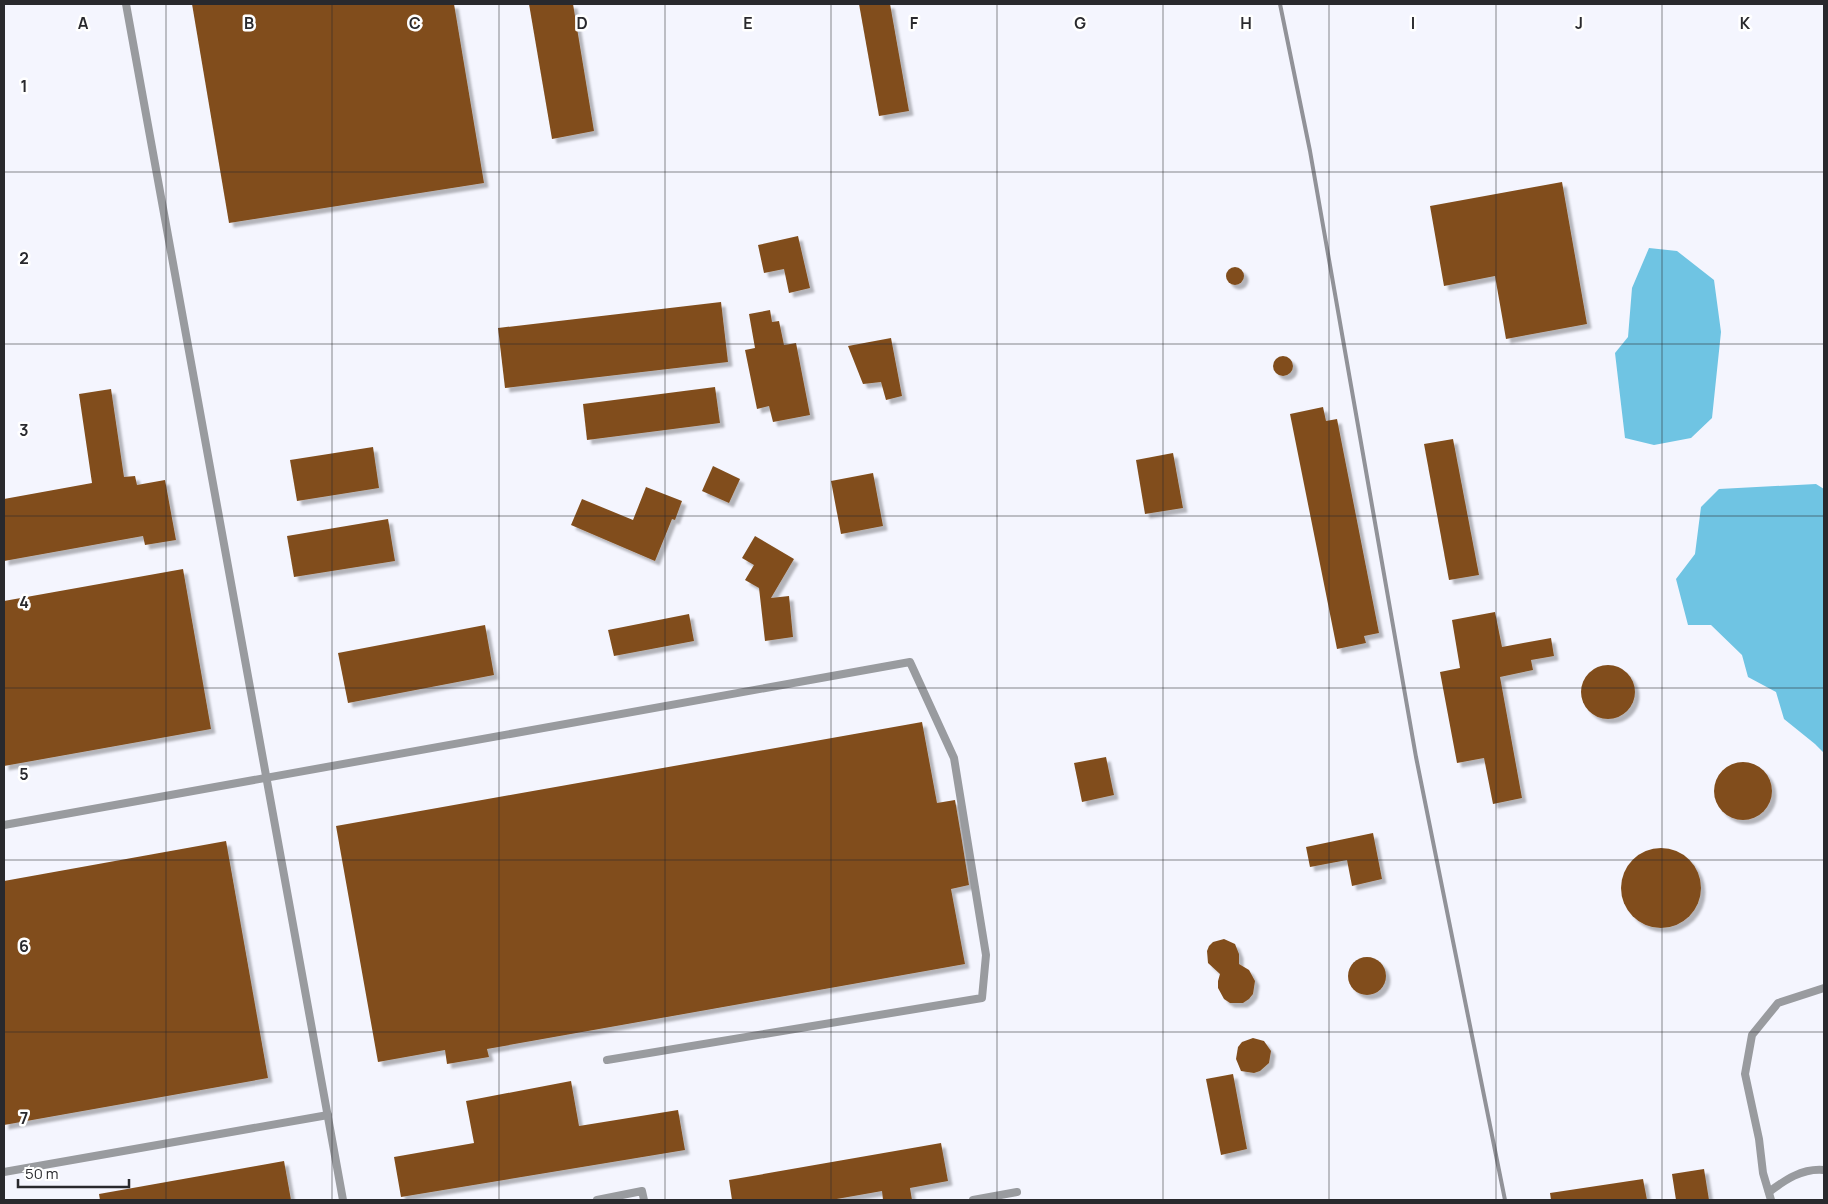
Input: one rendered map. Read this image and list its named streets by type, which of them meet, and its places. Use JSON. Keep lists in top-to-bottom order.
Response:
{
  "scale_bar": "50 m",
  "grid": {
    "columns": [
      "A",
      "B",
      "C",
      "D",
      "E",
      "F",
      "G",
      "H",
      "I",
      "J",
      "K"
    ],
    "rows": [
      "1",
      "2",
      "3",
      "4",
      "5",
      "6",
      "7"
    ]
  }
}
